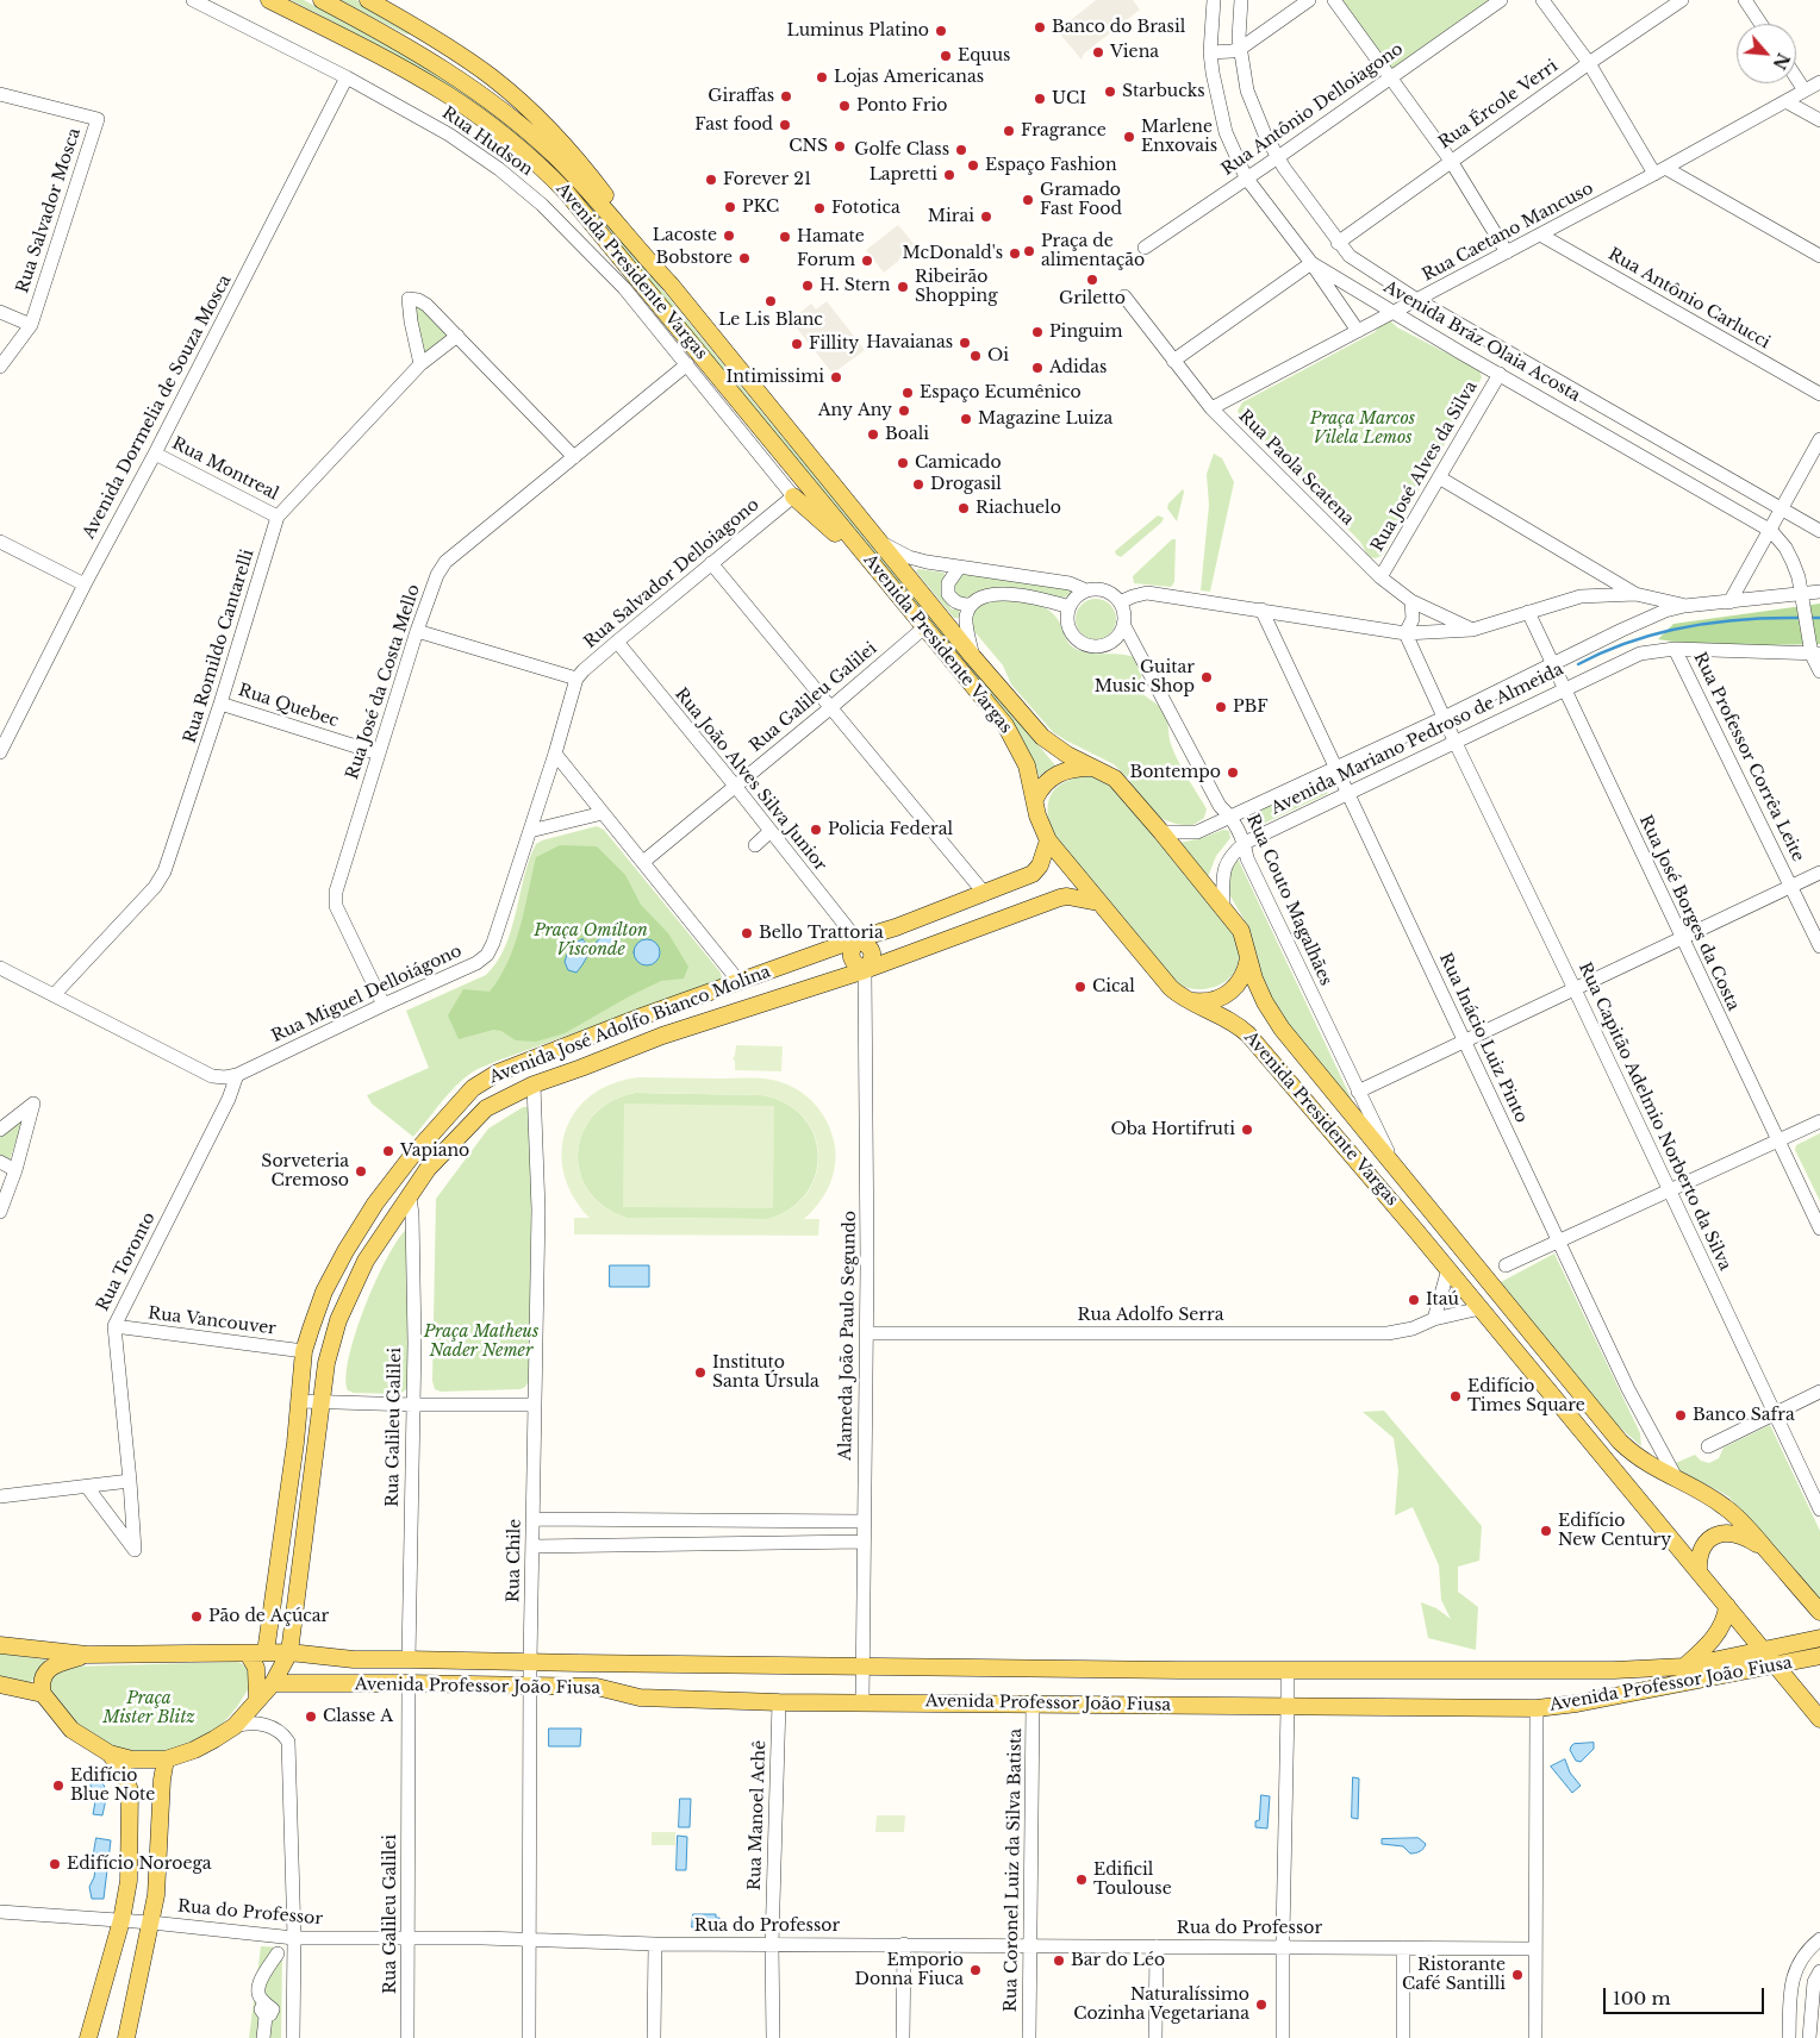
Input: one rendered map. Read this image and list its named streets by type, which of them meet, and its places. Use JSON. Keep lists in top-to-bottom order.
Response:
{
  "streets": {
    "main road": ["Avenida Presidente Vargas", "Avenida José Adolfo Bianco Molina", "Avenida Professor João Fiusa"],
    "street": [
      "Rua Ércole Verri",
      "Rua Antônio Delloiagono",
      "Rua Hudson",
      "Rua Salvador Mosca",
      "Rua Caetano Mancuso",
      "Rua Antônio Carlucci",
      "Avenida Bráz Olaia Acosta",
      "Avenida Dormelia de Souza Mosca",
      "Rua José Alves da Silva",
      "Rua Paola Scatena",
      "Rua Montreal",
      "Rua Salvador Delloiagono",
      "Rua Romildo Cantarelli",
      "Rua José da Costa Mello",
      "Rua Galileu Galilei",
      "Rua Quebec",
      "Avenida Mariano Pedroso de Almeida",
      "Rua Professor Corrêa Leite",
      "Rua João Alves Silva Junior",
      "Rua Couto Magalhães",
      "Rua José Borges da Costa",
      "Rua Miguel Delloiágono",
      "Rua Inácio Luiz Pinto",
      "Rua Capitão Adelmio Norberto da Silva",
      "Rua Toronto",
      "Rua Adolfo Serra",
      "Rua Vancouver",
      "Alameda João Paulo Segundo",
      "Rua Chile",
      "Rua Manoel Achê",
      "Rua Coronel Luiz da Silva Batista",
      "Rua do Professor"
    ]
  },
  "crossings": [
    ["Rua Ércole Verri", "Avenida Bráz Olaia Acosta"],
    ["Rua Antônio Delloiagono", "Avenida Bráz Olaia Acosta"],
    ["Rua Hudson", "Avenida Dormelia de Souza Mosca"],
    ["Rua Hudson", "Rua Salvador Delloiagono"],
    ["Rua Hudson", "Rua José da Costa Mello"],
    ["Rua Caetano Mancuso", "Rua Antônio Carlucci"],
    ["Rua Caetano Mancuso", "Avenida Bráz Olaia Acosta"],
    ["Rua Caetano Mancuso", "Rua Paola Scatena"],
    ["Avenida Presidente Vargas", "Rua Galileu Galilei"],
    ["Avenida Presidente Vargas", "Avenida Mariano Pedroso de Almeida"],
    ["Avenida Presidente Vargas", "Rua Couto Magalhães"],
    ["Avenida Presidente Vargas", "Avenida José Adolfo Bianco Molina"],
    ["Avenida Presidente Vargas", "Rua Inácio Luiz Pinto"],
    ["Avenida Presidente Vargas", "Rua Adolfo Serra"],
    ["Avenida Presidente Vargas", "Avenida Professor João Fiusa"],
    ["Avenida Bráz Olaia Acosta", "Rua José Alves da Silva"],
    ["Avenida Bráz Olaia Acosta", "Avenida Mariano Pedroso de Almeida"],
    ["Avenida Dormelia de Souza Mosca", "Rua Montreal"],
    ["Rua José Alves da Silva", "Rua Paola Scatena"],
    ["Rua Montreal", "Rua Romildo Cantarelli"],
    ["Rua Salvador Delloiagono", "Rua João Alves Silva Junior"],
    ["Rua Salvador Delloiagono", "Rua Miguel Delloiágono"],
    ["Rua Romildo Cantarelli", "Rua Quebec"],
    ["Rua Romildo Cantarelli", "Rua Miguel Delloiágono"],
    ["Rua José da Costa Mello", "Rua Quebec"],
    ["Rua José da Costa Mello", "Rua Miguel Delloiágono"],
    ["Rua Galileu Galilei", "Rua João Alves Silva Junior"],
    ["Rua Galileu Galilei", "Avenida José Adolfo Bianco Molina"],
    ["Rua Galileu Galilei", "Avenida Professor João Fiusa"],
    ["Rua Galileu Galilei", "Rua do Professor"],
    ["Avenida Mariano Pedroso de Almeida", "Rua Professor Corrêa Leite"],
    ["Avenida Mariano Pedroso de Almeida", "Rua Couto Magalhães"],
    ["Avenida Mariano Pedroso de Almeida", "Rua José Borges da Costa"],
    ["Avenida Mariano Pedroso de Almeida", "Rua Inácio Luiz Pinto"],
    ["Avenida Mariano Pedroso de Almeida", "Rua Capitão Adelmio Norberto da Silva"],
    ["Rua João Alves Silva Junior", "Avenida José Adolfo Bianco Molina"],
    ["Rua Miguel Delloiágono", "Rua Toronto"],
    ["Avenida José Adolfo Bianco Molina", "Rua Vancouver"],
    ["Avenida José Adolfo Bianco Molina", "Alameda João Paulo Segundo"],
    ["Avenida José Adolfo Bianco Molina", "Rua Chile"],
    ["Avenida José Adolfo Bianco Molina", "Avenida Professor João Fiusa"],
    ["Rua Toronto", "Rua Vancouver"],
    ["Rua Adolfo Serra", "Alameda João Paulo Segundo"],
    ["Alameda João Paulo Segundo", "Avenida Professor João Fiusa"],
    ["Rua Chile", "Avenida Professor João Fiusa"],
    ["Rua Chile", "Rua do Professor"],
    ["Avenida Professor João Fiusa", "Rua Manoel Achê"],
    ["Avenida Professor João Fiusa", "Rua Coronel Luiz da Silva Batista"],
    ["Rua Manoel Achê", "Rua do Professor"],
    ["Rua Coronel Luiz da Silva Batista", "Rua do Professor"]
  ],
  "parks": [
    "Praça Marcos Vilela Lemos",
    "Praça Omílton Visconde",
    "Praça Matheus Nader Nemer",
    "Praça Mister Blitz"
  ],
  "places": [
    "Banco do Brasil",
    "Luminus Platino",
    "Viena",
    "Equus",
    "Lojas Americanas",
    "Starbucks",
    "Giraffas",
    "UCI",
    "Ponto Frio",
    "Fast food",
    "Fragrance",
    "Marlene Enxovais",
    "CNS",
    "Golfe Class",
    "Espaço Fashion",
    "Lapretti",
    "Forever 21",
    "Gramado Fast Food",
    "PKC",
    "Fototica",
    "Mirai",
    "Lacoste",
    "Hamate",
    "Praça de alimentação",
    "McDonald's",
    "Bobstore",
    "Forum",
    "Griletto",
    "H. Stern",
    "Ribeirão Shopping",
    "Le Lis Blanc",
    "Pinguim",
    "Havaianas",
    "Fillity",
    "Oi",
    "Adidas",
    "Intimissimi",
    "Espaço Ecumênico",
    "Any Any",
    "Magazine Luiza",
    "Boali",
    "Camicado",
    "Drogasil",
    "Riachuelo",
    "Guitar Music Shop",
    "PBF",
    "Bontempo",
    "Policia Federal",
    "Bello Trattoria",
    "Cical",
    "Oba Hortifruti",
    "Vapiano",
    "Sorveteria Cremoso",
    "Itaú",
    "Instituto Santa Úrsula",
    "Edifício Times Square",
    "Banco Safra",
    "Edifício New Century",
    "Pão de Açúcar",
    "Classe A",
    "Edifício Blue Note",
    "Edifício Noroega",
    "Edificil Toulouse",
    "Bar do Léo",
    "Emporio Donna Fiuca",
    "Ristorante Café Santilli",
    "Naturalíssimo Cozinha Vegetariana"
  ],
  "scale_bar": "100 m",
  "north": "bottom right"
}
